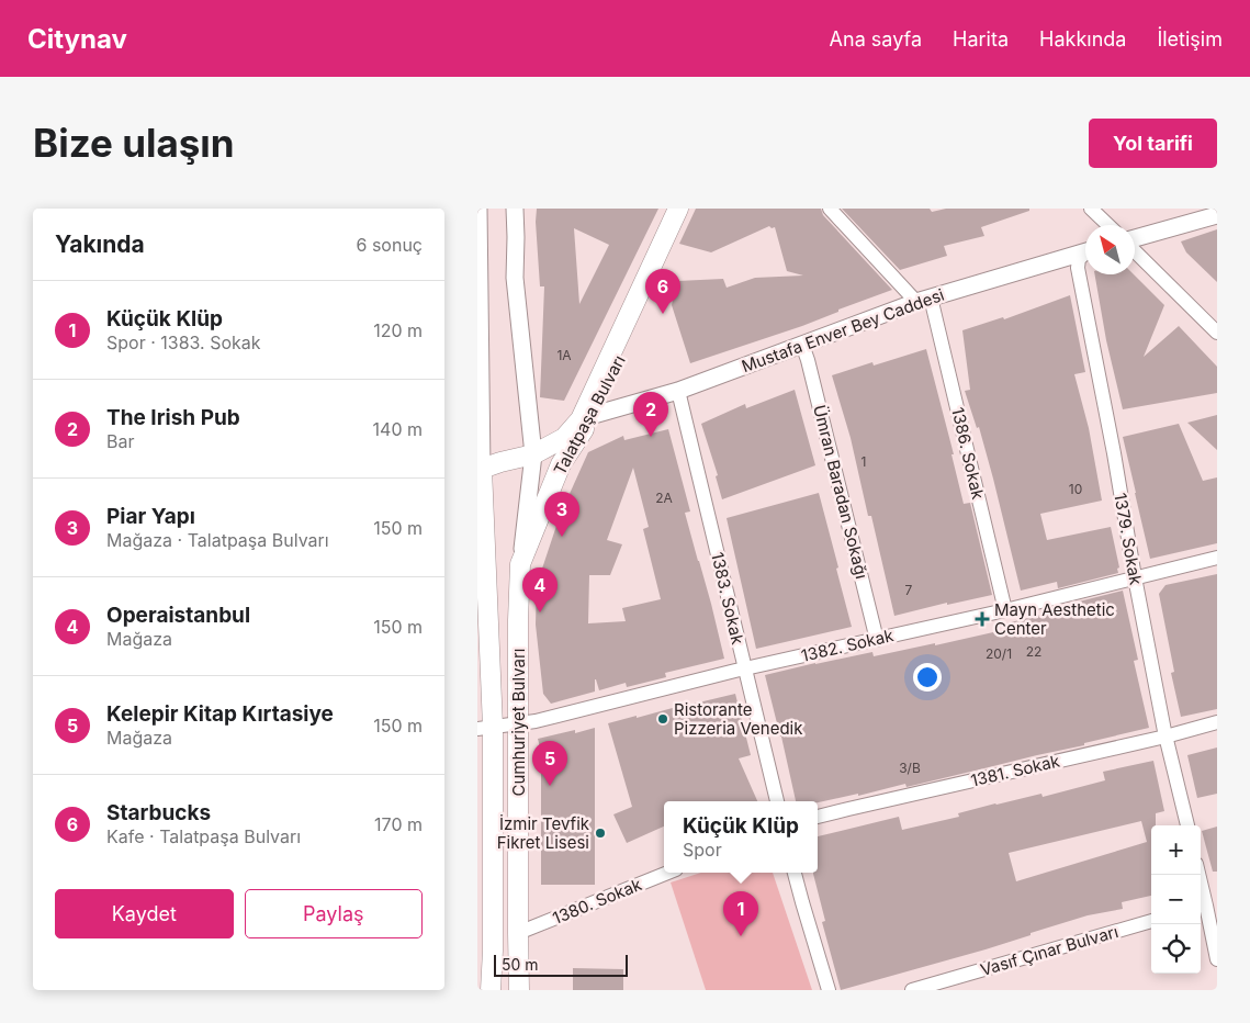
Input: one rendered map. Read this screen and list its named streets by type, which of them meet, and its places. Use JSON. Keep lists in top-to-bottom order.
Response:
{
  "streets": {
    "main road": ["Talatpaşa Bulvarı", "Cumhuriyet Bulvarı"],
    "street": [
      "Mustafa Enver Bey Caddesi",
      "1386. Sokak",
      "Ümran Baradan Sokağı",
      "1379. Sokak",
      "1383. Sokak",
      "1382. Sokak",
      "1381. Sokak",
      "1380. Sokak",
      "Vasıf Çınar Bulvarı"
    ]
  },
  "crossings": [
    ["Mustafa Enver Bey Caddesi", "Talatpaşa Bulvarı"],
    ["Mustafa Enver Bey Caddesi", "1386. Sokak"],
    ["Mustafa Enver Bey Caddesi", "Ümran Baradan Sokağı"],
    ["Mustafa Enver Bey Caddesi", "1383. Sokak"],
    ["Talatpaşa Bulvarı", "Cumhuriyet Bulvarı"],
    ["1386. Sokak", "1382. Sokak"],
    ["Ümran Baradan Sokağı", "1382. Sokak"],
    ["1379. Sokak", "1382. Sokak"],
    ["1379. Sokak", "1381. Sokak"],
    ["1383. Sokak", "1382. Sokak"],
    ["1382. Sokak", "Cumhuriyet Bulvarı"],
    ["Cumhuriyet Bulvarı", "1380. Sokak"]
  ],
  "places": {
    "health": ["Mayn Aesthetic Center"],
    "other": ["Ristorante Pizzeria Venedik", "İzmir Tevfik Fikret Lisesi"]
  },
  "house_numbers": [
    "1A",
    "1",
    "10",
    "2A",
    "7",
    "22",
    "20/1",
    "3/B"
  ],
  "scale_bar": "50 m",
  "north": "top left",
  "page": {
    "header": "Citynav",
    "nav": [
      "Ana sayfa",
      "Harita",
      "Hakkında",
      "İletişim"
    ],
    "buttons": [
      "Yol tarifi",
      ["Kaydet", "Paylaş"]
    ],
    "title": "Bize ulaşın",
    "heading": ["Yakında", "6 sonuç"],
    "pins": [
      "6",
      "2",
      "3",
      "4",
      "5",
      "1"
    ],
    "list": [
      {
        "mark": "1",
        "name": "Küçük Klüp",
        "note": "Spor · 1383. Sokak",
        "value": "120 m"
      },
      {
        "mark": "2",
        "name": "The Irish Pub",
        "note": "Bar",
        "value": "140 m"
      },
      {
        "mark": "3",
        "name": "Piar Yapı",
        "note": "Mağaza · Talatpaşa Bulvarı",
        "value": "150 m"
      },
      {
        "mark": "4",
        "name": "Operaistanbul",
        "note": "Mağaza",
        "value": "150 m"
      },
      {
        "mark": "5",
        "name": "Kelepir Kitap Kırtasiye",
        "note": "Mağaza",
        "value": "150 m"
      },
      {
        "mark": "6",
        "name": "Starbucks",
        "note": "Kafe · Talatpaşa Bulvarı",
        "value": "170 m"
      }
    ],
    "popup": ["Küçük Klüp", "Spor"],
    "map_buttons": ["+", "−"],
    "scale": "50 m"
  }
}
